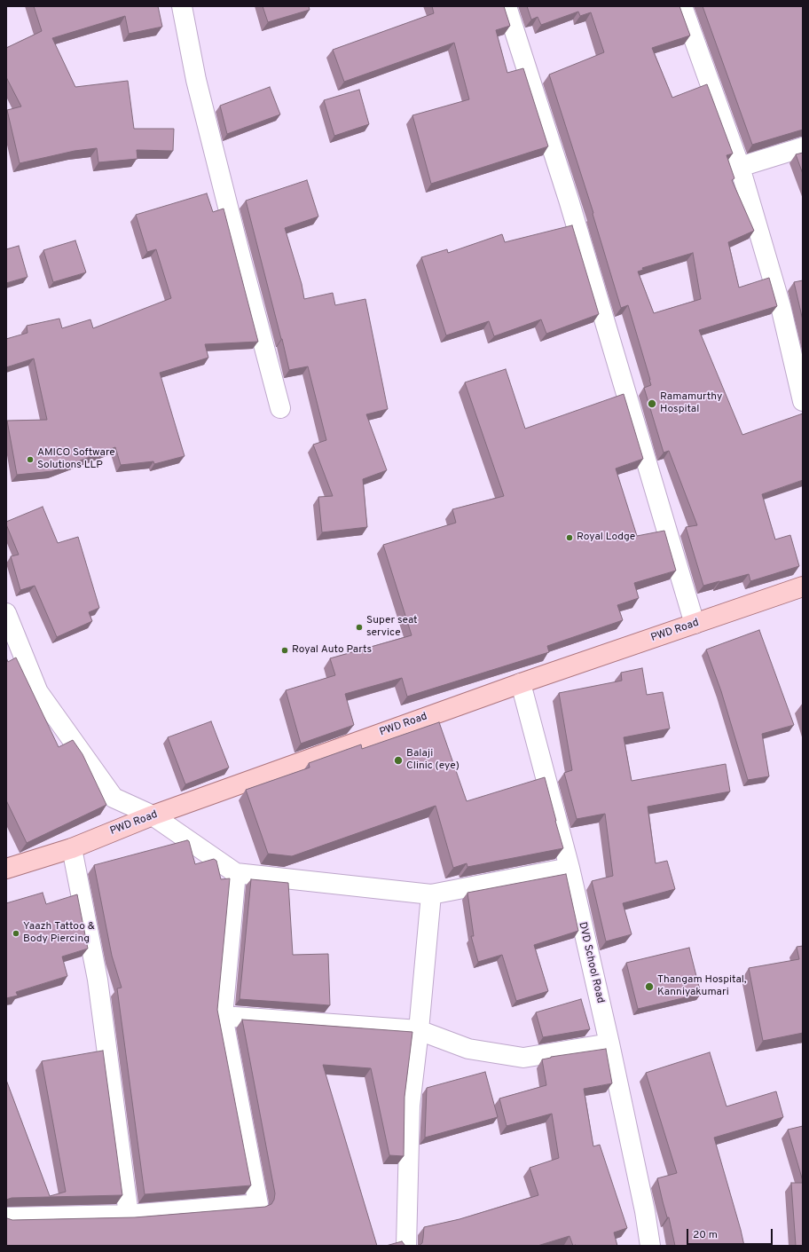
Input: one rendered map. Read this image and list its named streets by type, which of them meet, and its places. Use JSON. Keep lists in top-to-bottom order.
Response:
{
  "streets": {
    "main road": ["PWD Road"],
    "street": ["DVD School Road"]
  },
  "crossings": [
    ["PWD Road", "DVD School Road"]
  ],
  "places": [
    "Ramamurthy Hospital",
    "AMICO Software Solutions LLP",
    "Royal Lodge",
    "Super seat service",
    "Royal Auto Parts",
    "Balaji Clinic (eye)",
    "Yaazh Tattoo & Body Piercing",
    "Thangam Hospital, Kanniyakumari"
  ],
  "scale_bar": "20 m"
}
